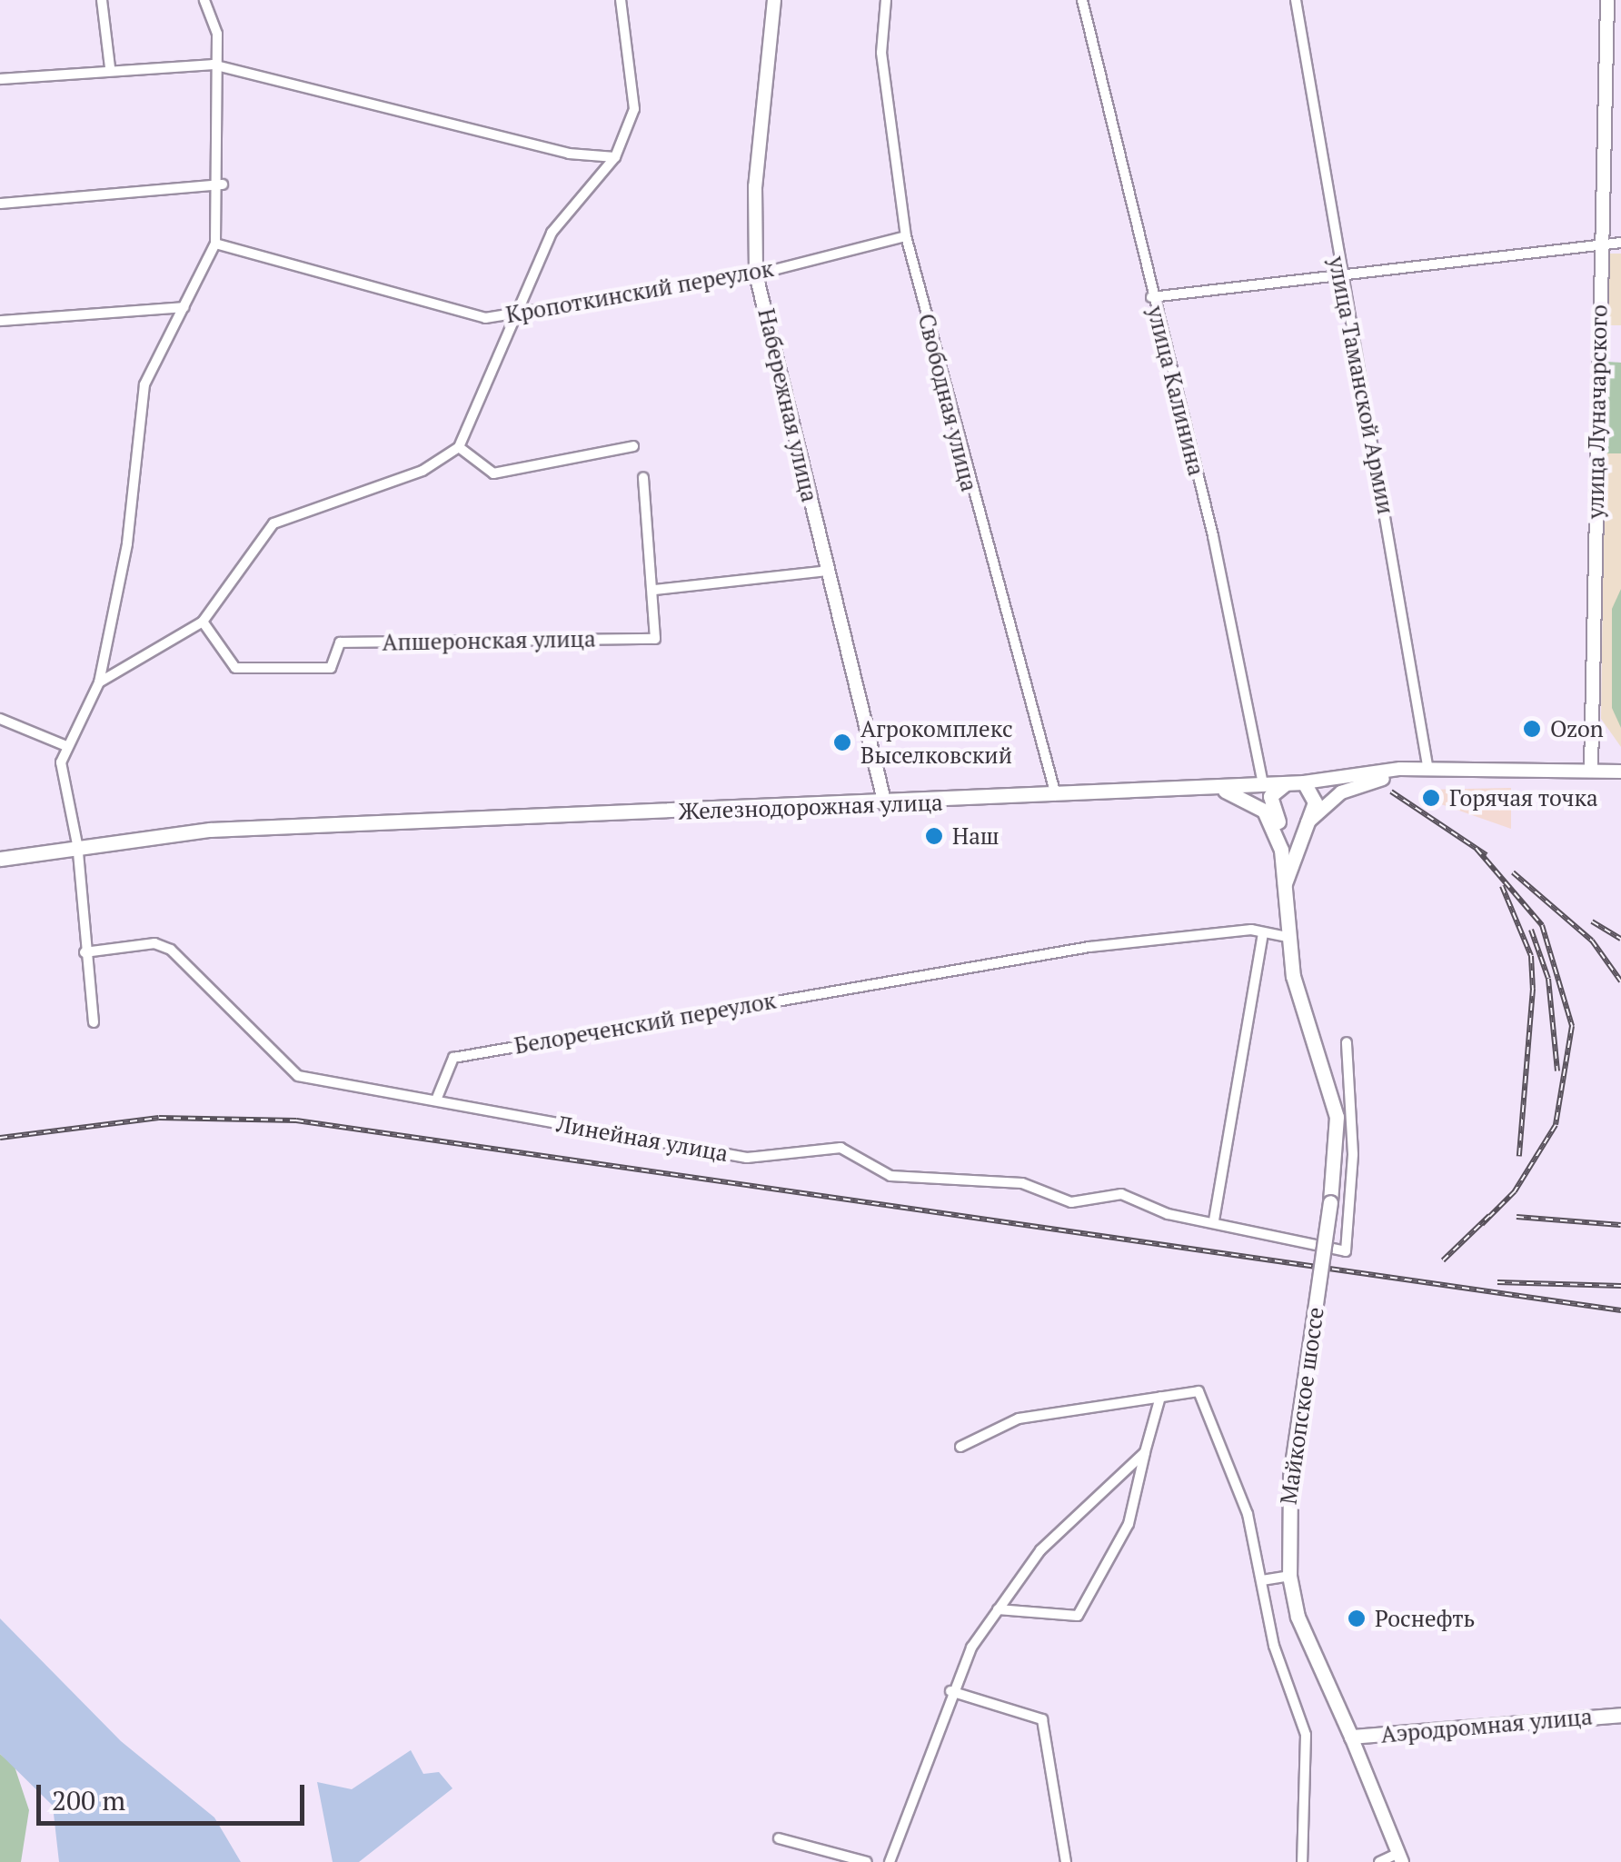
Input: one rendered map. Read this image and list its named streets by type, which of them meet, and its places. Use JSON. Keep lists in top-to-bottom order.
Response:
{
  "streets": {
    "main road": ["Железнодорожная улица", "Майкопское шоссе", "Аэродромная улица"],
    "street": [
      "Кропоткинский переулок",
      "улица Таманской Армии",
      "улица Калинина",
      "Свободная улица",
      "Набережная улица",
      "улица Луначарского",
      "Апшеронская улица",
      "Белореченский переулок",
      "Линейная улица"
    ]
  },
  "crossings": [
    ["Кропоткинский переулок", "Свободная улица"],
    ["Кропоткинский переулок", "Набережная улица"],
    ["улица Таманской Армии", "Железнодорожная улица"],
    ["улица Калинина", "Железнодорожная улица"],
    ["Свободная улица", "Железнодорожная улица"],
    ["Набережная улица", "Железнодорожная улица"],
    ["улица Луначарского", "Железнодорожная улица"],
    ["Белореченский переулок", "Линейная улица"],
    ["Белореченский переулок", "Майкопское шоссе"],
    ["Майкопское шоссе", "Аэродромная улица"]
  ],
  "places": [
    "Ozon",
    "Агрокомплекс Выселковский",
    "Горячая точка",
    "Наш",
    "Роснефть"
  ],
  "scale_bar": "200 m"
}
